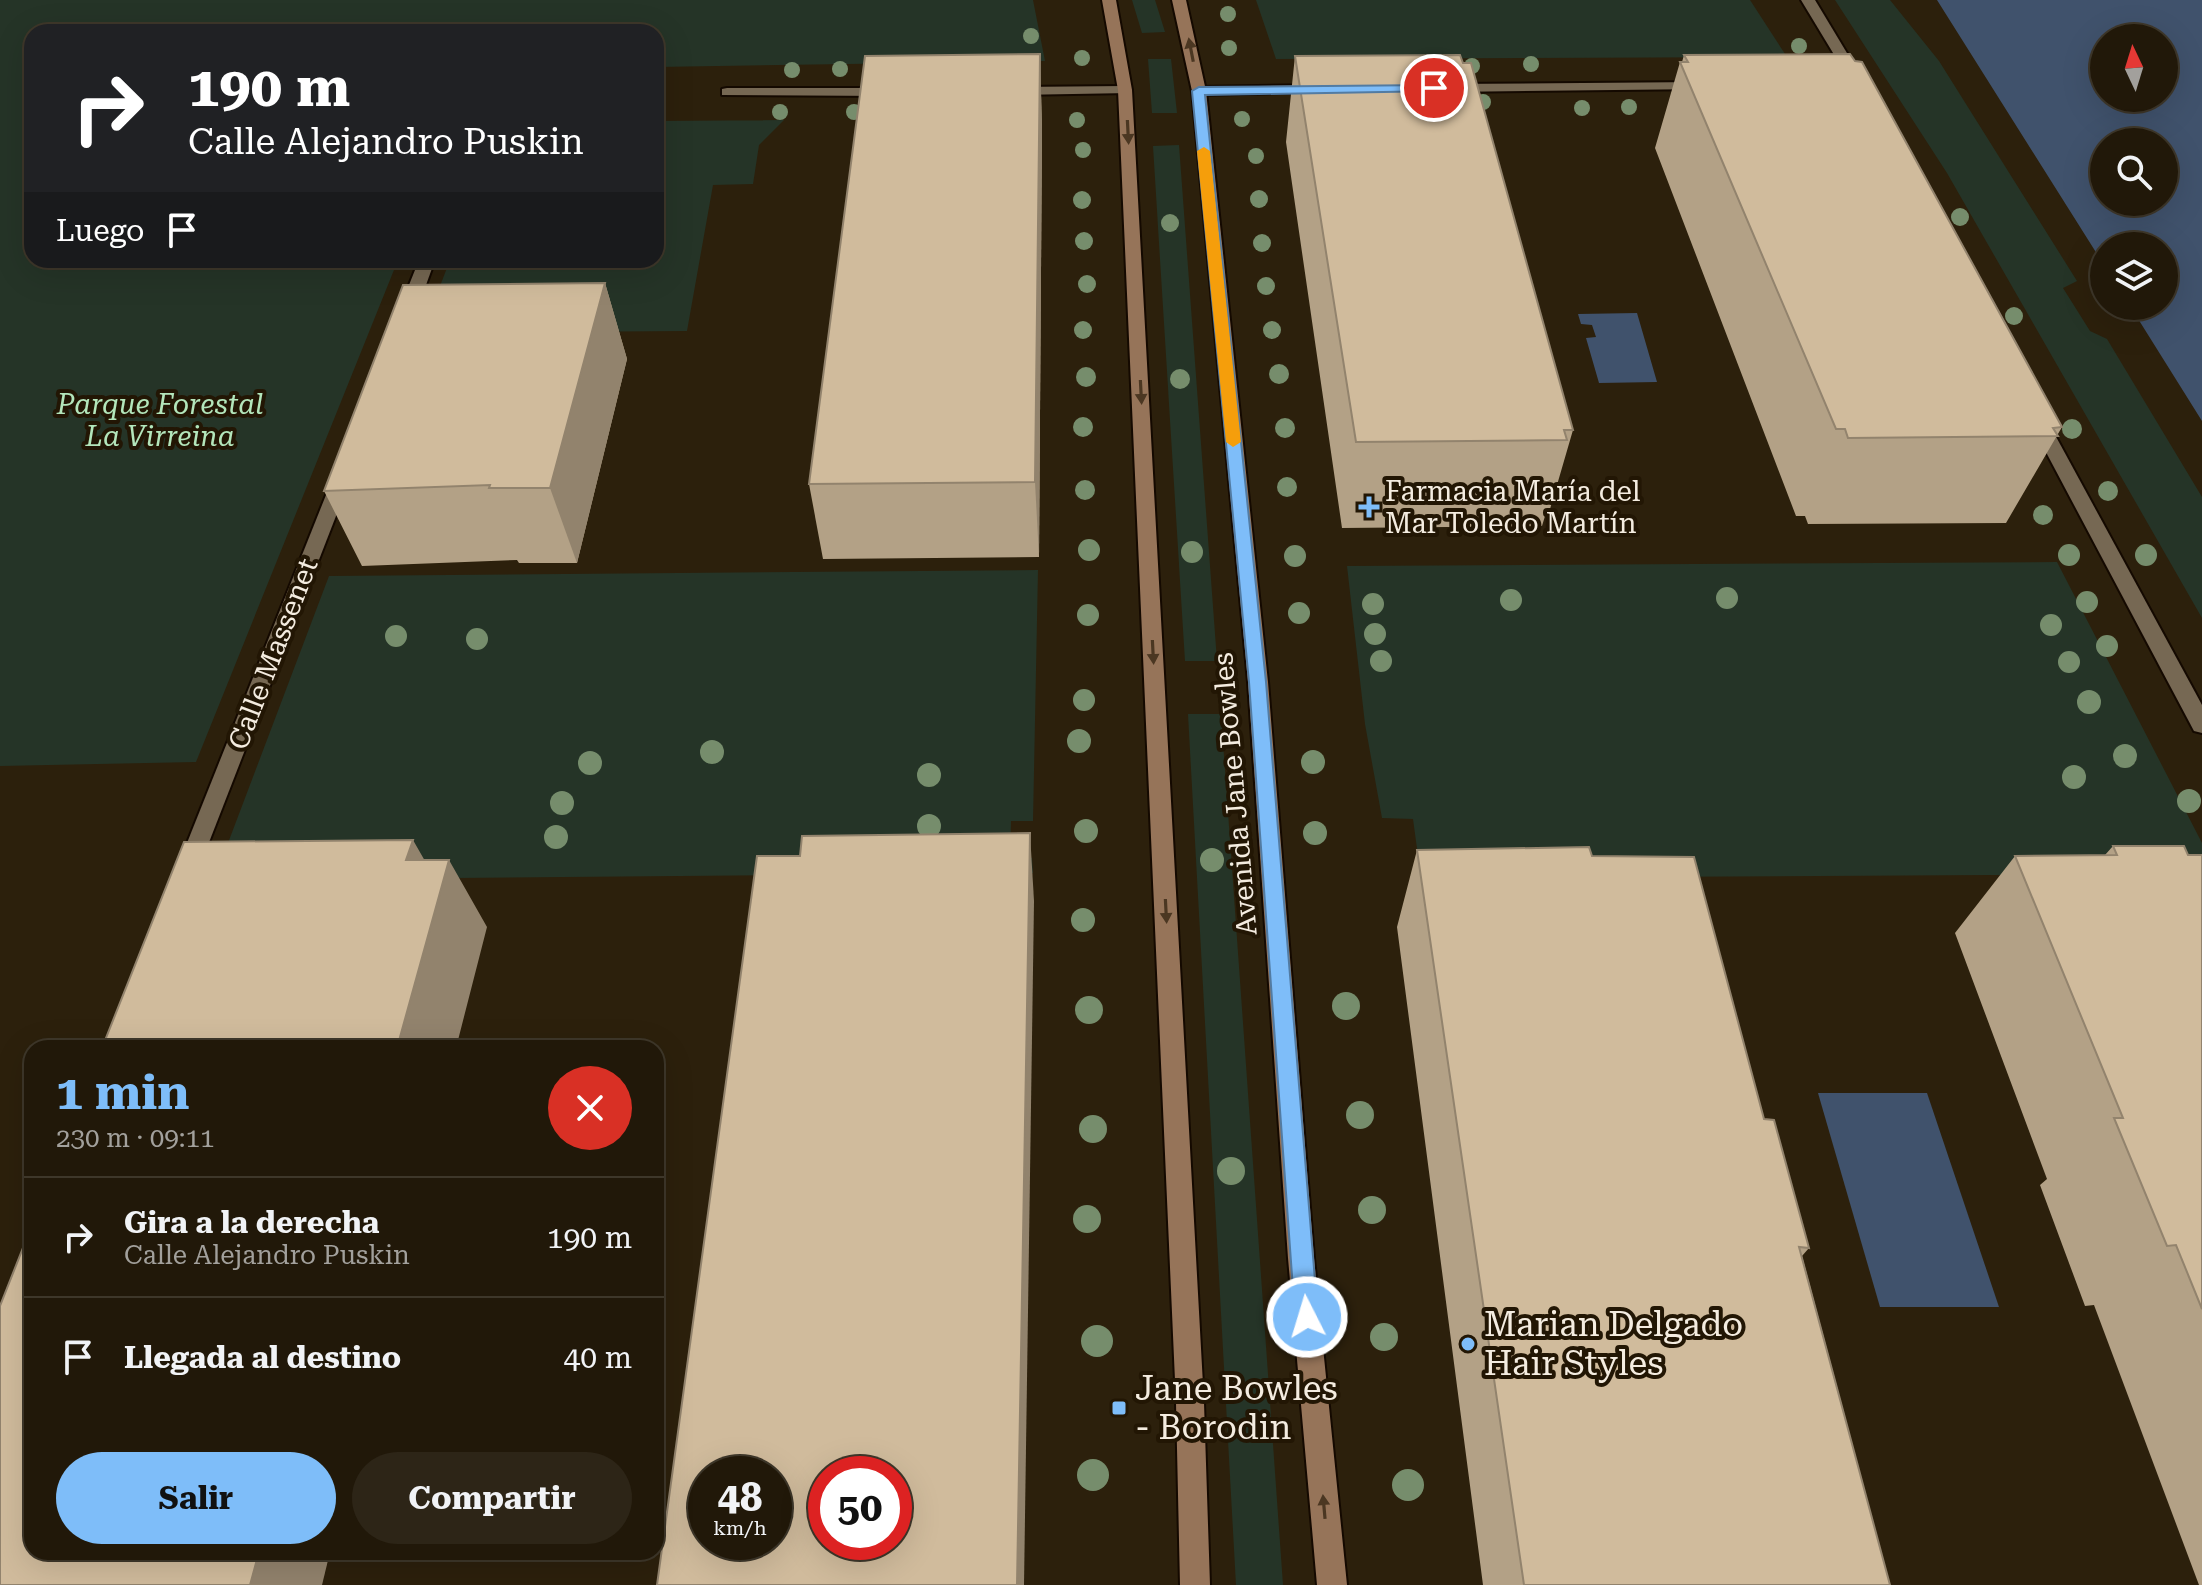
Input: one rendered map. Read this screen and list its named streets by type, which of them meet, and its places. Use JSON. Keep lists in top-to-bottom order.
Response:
{
  "streets": {
    "main road": ["Avenida Jane Bowles"],
    "street": ["Calle Massenet"]
  },
  "parks": ["Parque Forestal La Virreina"],
  "places": {
    "health": ["Farmacia María del Mar Toledo Martín"],
    "other": ["Marian Delgado Hair Styles"],
    "transit": ["Jane Bowles - Borodin"]
  },
  "north": "top",
  "page": {
    "turn": ["190 m", "Calle Alejandro Puskin"],
    "then": "Luego",
    "heading": ["1 min", "230 m · 09:11"],
    "list": [
      {
        "name": "Gira a la derecha",
        "note": "Calle Alejandro Puskin",
        "value": "190 m"
      },
      {
        "name": "Llegada al destino",
        "value": "40 m"
      }
    ],
    "buttons": ["Salir", "Compartir"],
    "speed": "48 km/h",
    "limit": "50"
  }
}
